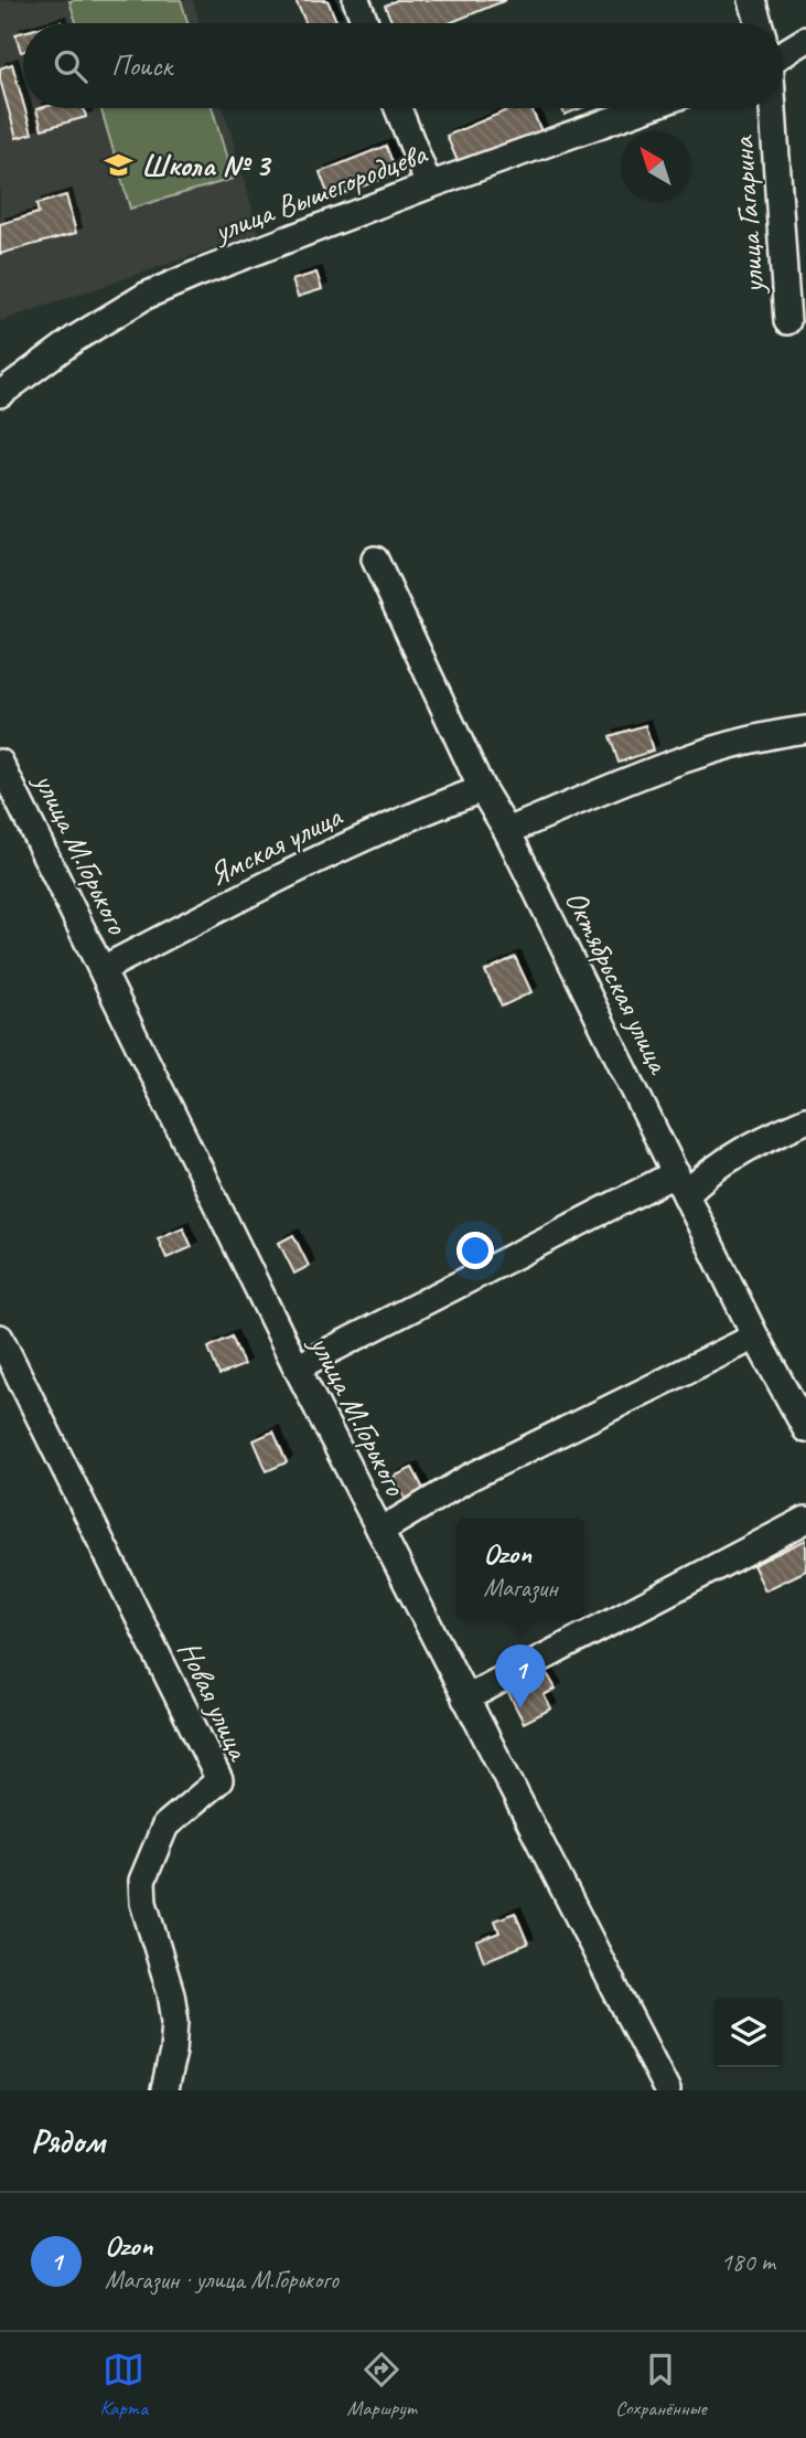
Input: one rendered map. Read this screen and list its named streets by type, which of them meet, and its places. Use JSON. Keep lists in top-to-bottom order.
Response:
{
  "streets": {
    "street": [
      "улица Вышегородцева",
      "улица Гагарина",
      "Ямская улица",
      "улица М.Горького",
      "Октябрьская улица",
      "Новая улица"
    ]
  },
  "crossings": [
    ["Ямская улица", "улица М.Горького"],
    ["Ямская улица", "Октябрьская улица"]
  ],
  "places": {
    "school or university": ["Школа № 3"]
  },
  "north": "top left",
  "page": {
    "search": "Поиск",
    "popup": ["Ozon", "Магазин"],
    "pins": "1",
    "heading": "Рядом",
    "list": [
      {
        "mark": "1",
        "name": "Ozon",
        "note": "Магазин · улица М.Горького",
        "value": "180 m"
      }
    ],
    "nav": ["Карта", "Маршрут", "Сохранённые"]
  }
}
